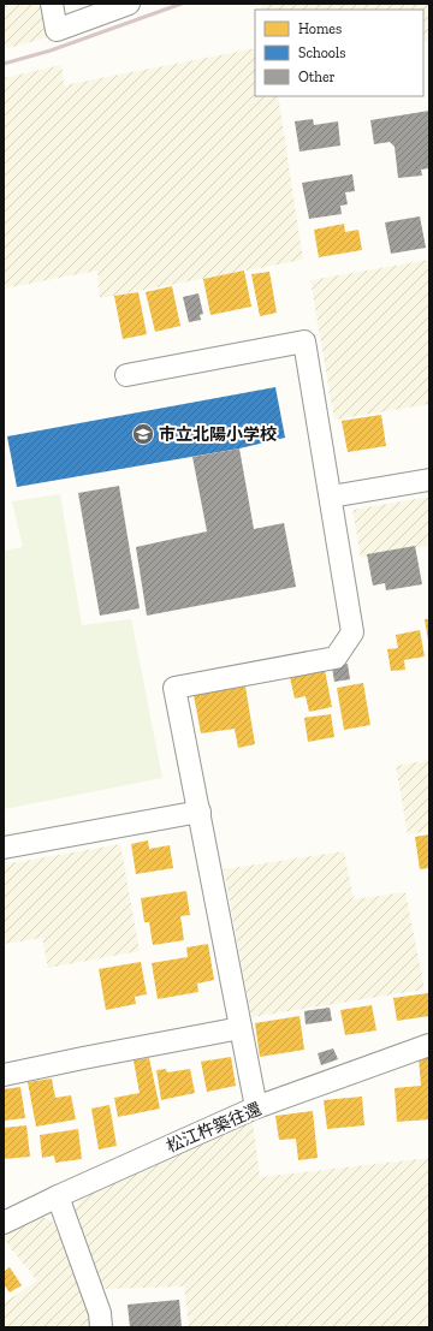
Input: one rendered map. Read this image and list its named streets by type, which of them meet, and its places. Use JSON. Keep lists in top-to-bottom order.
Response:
{
  "streets": {
    "street": ["松江杵築往還"]
  },
  "places": {
    "school or university": ["市立北陽小学校"]
  },
  "legend": ["Homes", "Schools", "Other"]
}
